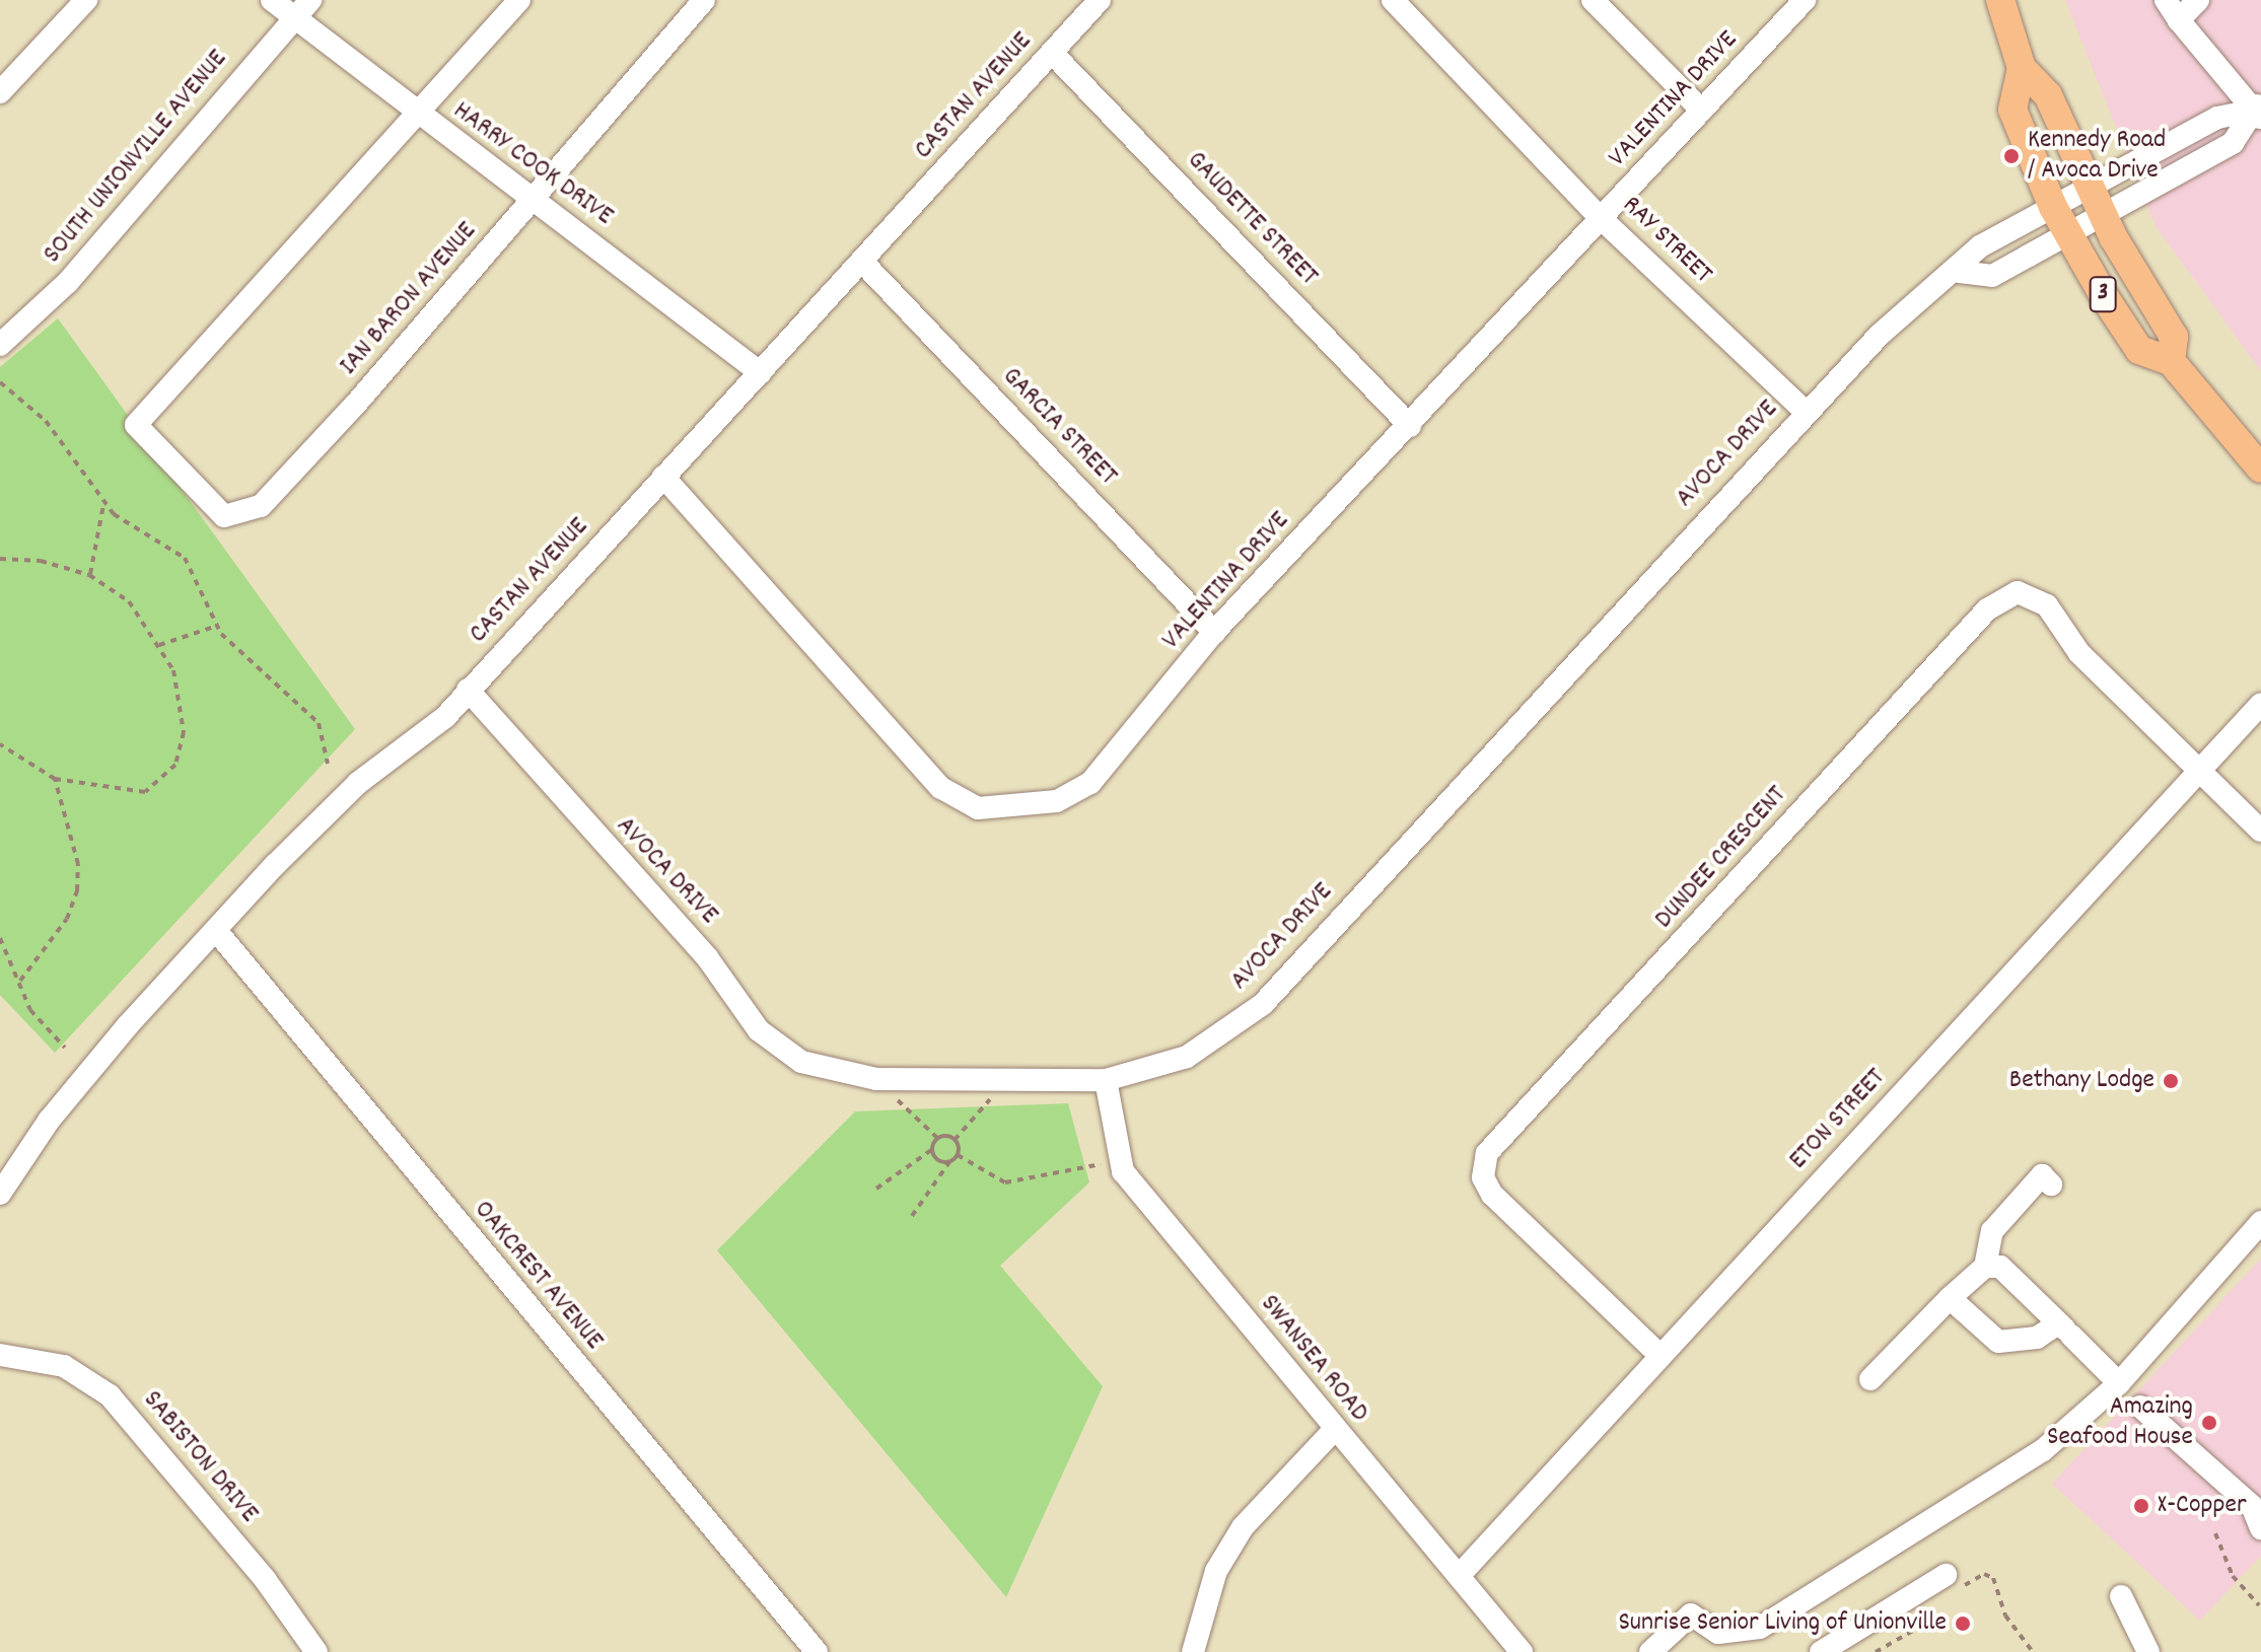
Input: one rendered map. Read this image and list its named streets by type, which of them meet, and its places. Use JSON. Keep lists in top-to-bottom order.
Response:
{
  "streets": {
    "main road": ["3"],
    "street": [
      "CASTAN AVENUE",
      "VALENTINA DRIVE",
      "SOUTH UNIONVILLE AVENUE",
      "HARRY COOK DRIVE",
      "GAUDETTE STREET",
      "RAY STREET",
      "IAN BARON AVENUE",
      "GARCIA STREET",
      "AVOCA DRIVE",
      "DUNDEE CRESCENT",
      "ETON STREET",
      "OAKCREST AVENUE",
      "SWANSEA ROAD",
      "SABISTON DRIVE"
    ]
  },
  "crossings": [
    ["CASTAN AVENUE", "VALENTINA DRIVE"],
    ["CASTAN AVENUE", "HARRY COOK DRIVE"],
    ["CASTAN AVENUE", "GAUDETTE STREET"],
    ["CASTAN AVENUE", "GARCIA STREET"],
    ["CASTAN AVENUE", "AVOCA DRIVE"],
    ["CASTAN AVENUE", "OAKCREST AVENUE"],
    ["VALENTINA DRIVE", "GAUDETTE STREET"],
    ["VALENTINA DRIVE", "RAY STREET"],
    ["VALENTINA DRIVE", "GARCIA STREET"],
    ["SOUTH UNIONVILLE AVENUE", "HARRY COOK DRIVE"],
    ["HARRY COOK DRIVE", "IAN BARON AVENUE"],
    ["RAY STREET", "AVOCA DRIVE"],
    ["3", "AVOCA DRIVE"],
    ["AVOCA DRIVE", "SWANSEA ROAD"],
    ["DUNDEE CRESCENT", "ETON STREET"],
    ["ETON STREET", "SWANSEA ROAD"]
  ],
  "places": [
    "Kennedy Road / Avoca Drive",
    "Bethany Lodge",
    "Amazing Seafood House",
    "X-Copper",
    "Sunrise Senior Living of Unionville"
  ]
}
